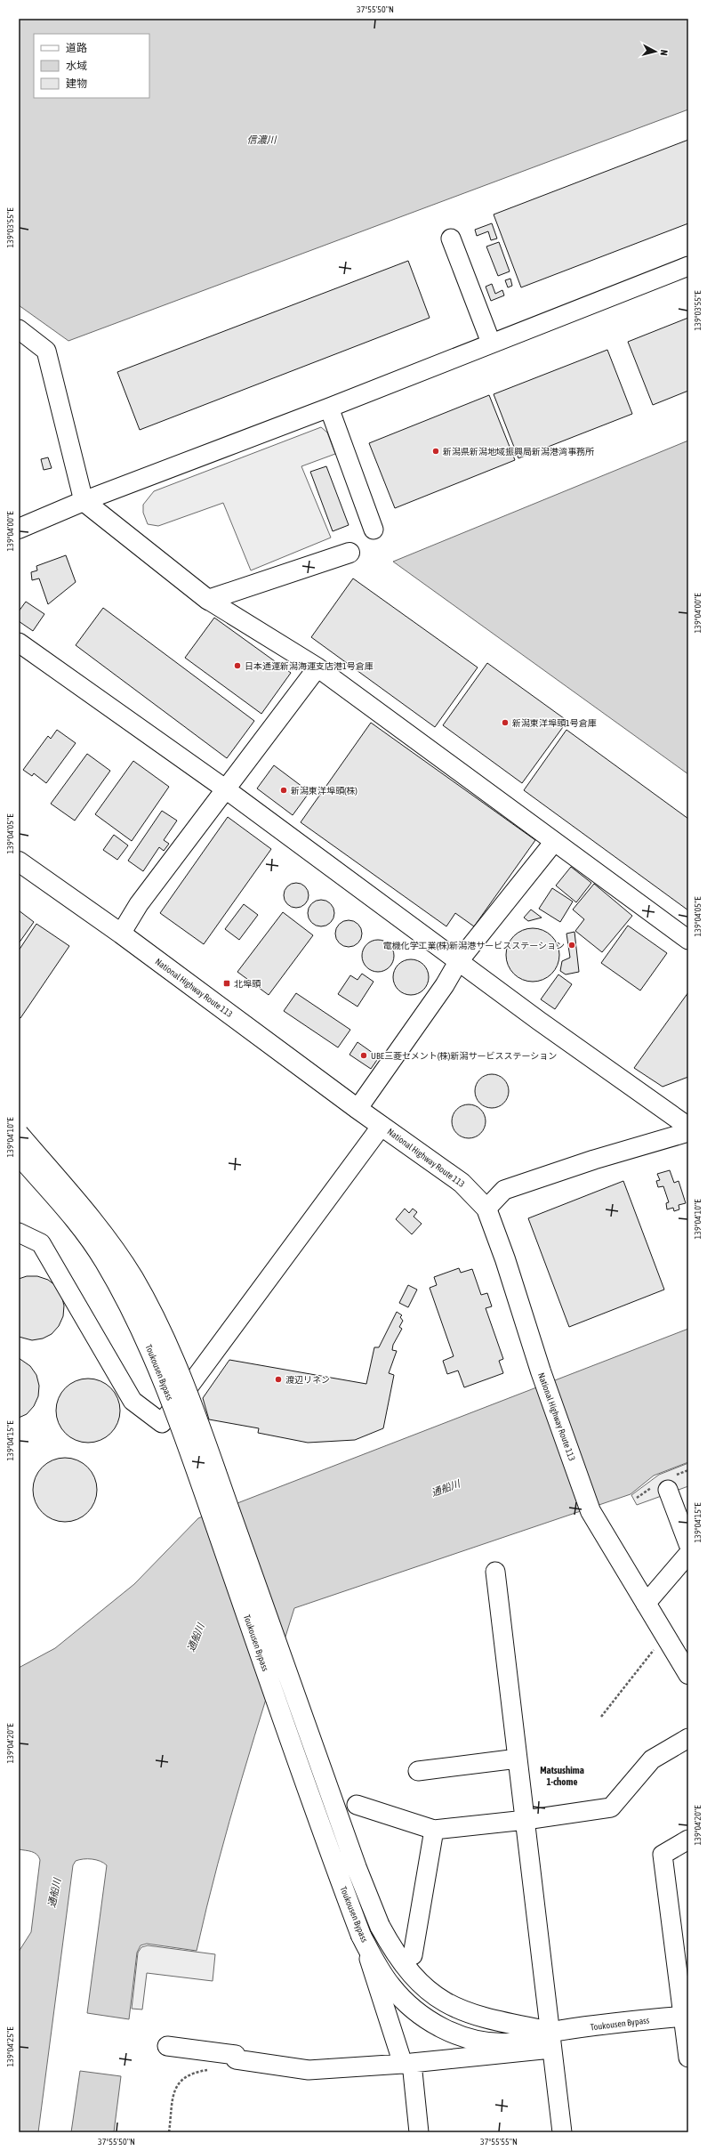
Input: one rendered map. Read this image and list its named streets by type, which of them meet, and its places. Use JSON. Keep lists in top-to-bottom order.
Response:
{
  "streets": {
    "main road": ["National Highway Route 113", "Toukousen Bypass"]
  },
  "districts": ["Matsushima 1-chome"],
  "water": ["信濃川", "通船川"],
  "places": {
    "other": [
      "新潟県新潟地域振興局新潟港湾事務所",
      "日本通運新潟海運支店港1号倉庫",
      "新潟東洋埠頭1号倉庫",
      "新潟東洋埠頭(株)",
      "電機化学工業(株)新潟港サービスステーション",
      "UBE三菱セメント(株)新潟サービスステーション",
      "渡辺リネン"
    ],
    "transit": ["北埠頭"]
  },
  "legend": ["道路", "水域", "建物"],
  "north": "right",
  "coordinates": [
    "37°55'50\"N",
    "139°03'55\"E",
    "139°04'00\"E",
    "139°04'05\"E",
    "139°04'10\"E",
    "139°04'15\"E",
    "139°04'20\"E",
    "139°04'25\"E",
    "37°55'55\"N"
  ]
}
